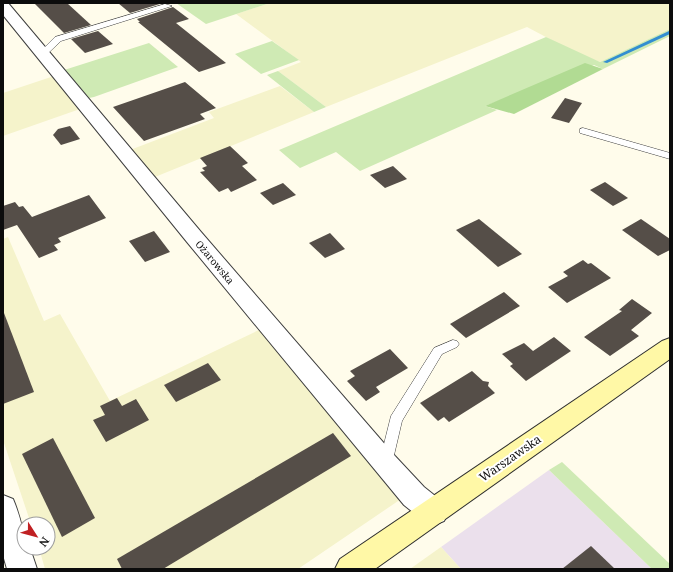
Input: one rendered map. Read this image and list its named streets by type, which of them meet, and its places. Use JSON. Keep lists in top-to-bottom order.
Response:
{
  "streets": {
    "main road": ["Warszawska"],
    "street": ["Ożarowska"]
  },
  "crossings": [
    ["Ożarowska", "Warszawska"]
  ],
  "north": "bottom right"
}
